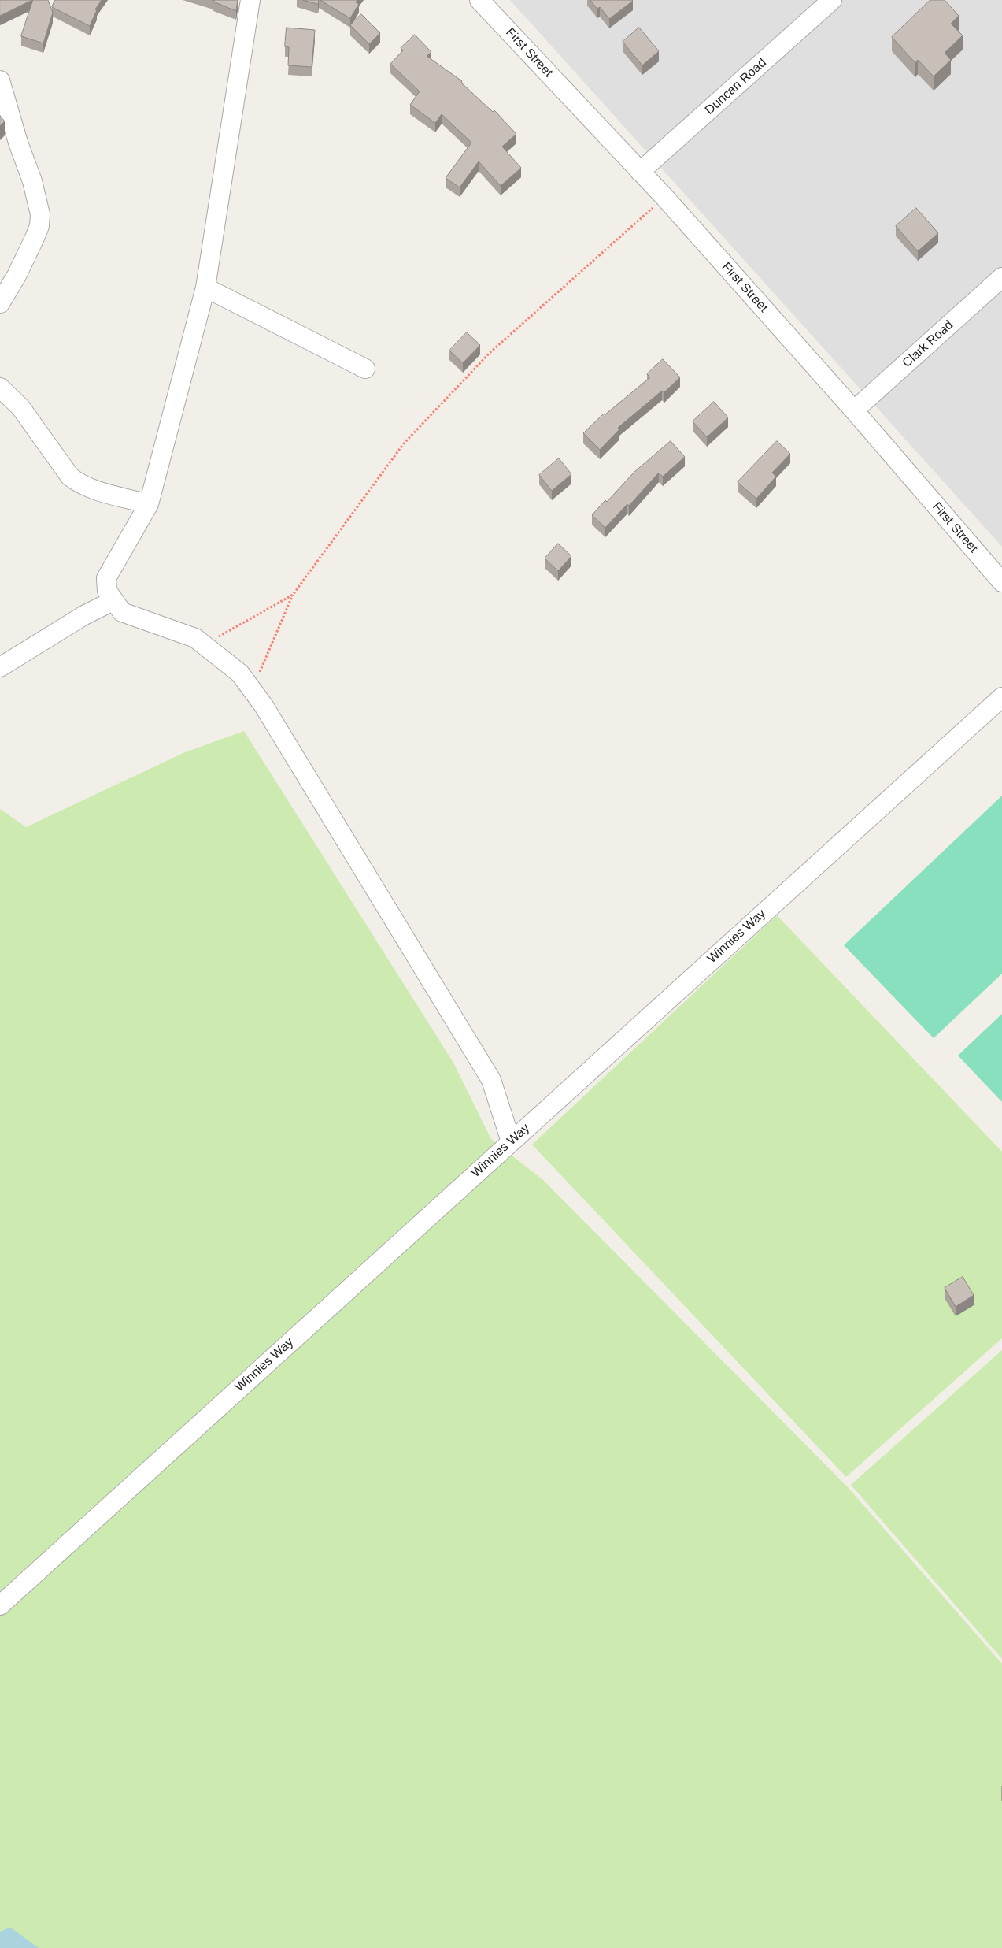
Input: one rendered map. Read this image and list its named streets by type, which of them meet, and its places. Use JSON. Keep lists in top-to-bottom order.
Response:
{
  "streets": {
    "street": [
      "First Street",
      "Duncan Road",
      "Clark Road",
      "Winnies Way"
    ]
  },
  "crossings": [
    ["First Street", "Duncan Road"],
    ["First Street", "Clark Road"]
  ]
}
